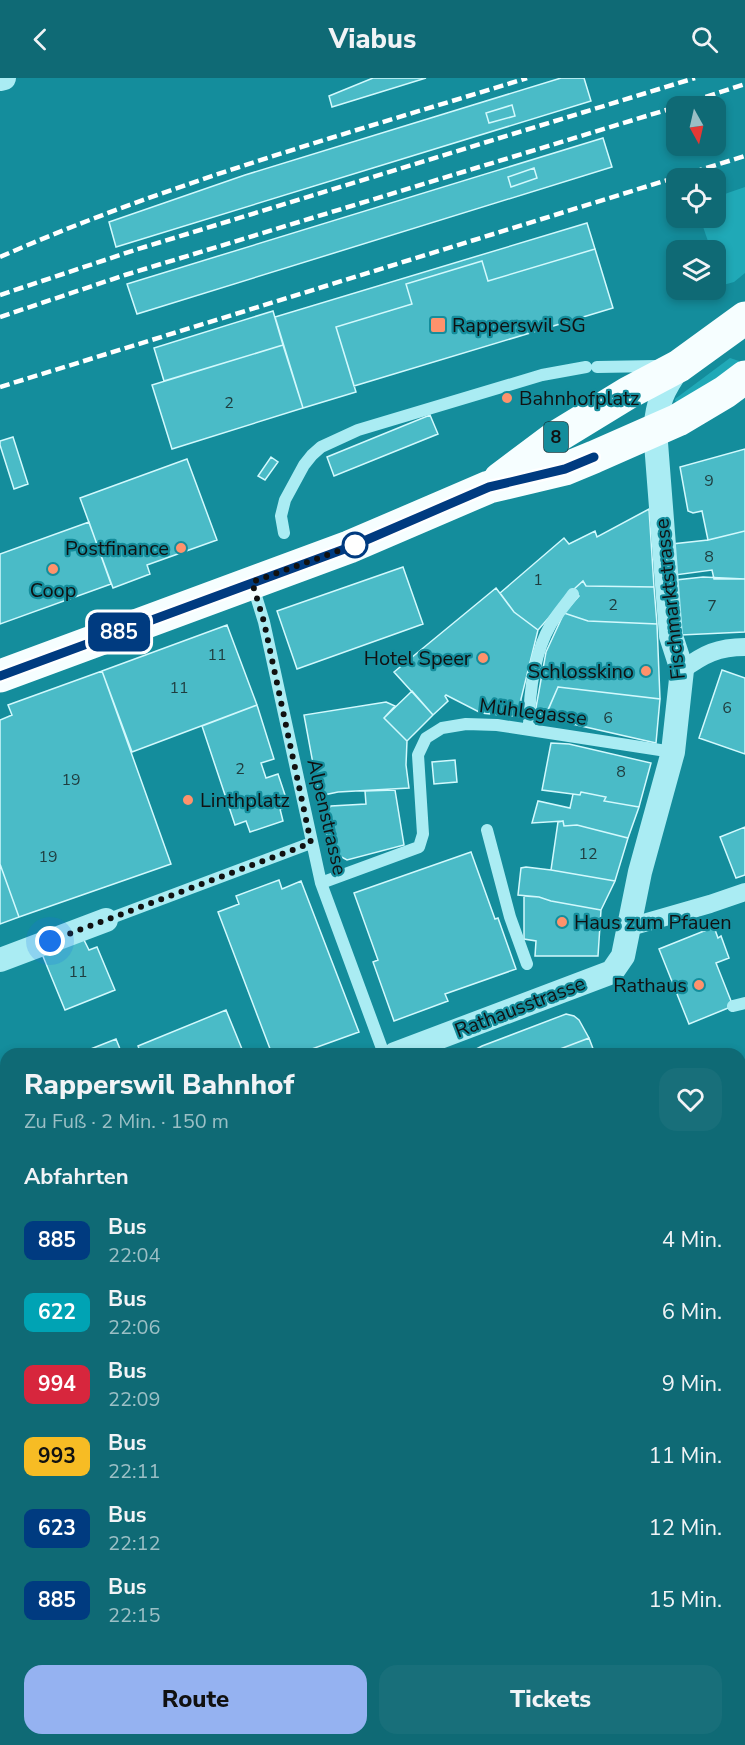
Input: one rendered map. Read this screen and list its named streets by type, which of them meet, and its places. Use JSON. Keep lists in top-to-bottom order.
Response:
{
  "streets": {
    "main road": ["8"],
    "street": ["Fischmarktstrasse", "Rathausstrasse"],
    "lane": ["Mühlegasse", "Alpenstrasse"]
  },
  "crossings": [
    ["8", "Fischmarktstrasse"],
    ["8", "Alpenstrasse"],
    ["Fischmarktstrasse", "Mühlegasse"],
    ["Fischmarktstrasse", "Rathausstrasse"],
    ["Mühlegasse", "Alpenstrasse"]
  ],
  "places": {
    "transit": ["Rapperswil SG"],
    "other": [
      "Bahnhofplatz",
      "Postfinance",
      "Coop",
      "Hotel Speer",
      "Schlosskino",
      "Linthplatz",
      "Haus zum Pfauen",
      "Rathaus"
    ]
  },
  "lines": ["bus line 885"],
  "house_numbers": [
    "2",
    "9",
    "8",
    "1",
    "2",
    "7",
    "11",
    "11",
    "6",
    "6",
    "2",
    "8",
    "19",
    "12",
    "19",
    "11"
  ],
  "north": "bottom",
  "page": {
    "header": "Viabus",
    "on_map": "885",
    "heading": [
      ["Rapperswil Bahnhof", "Zu Fuß · 2 Min. · 150 m"],
      "Abfahrten"
    ],
    "list": [
      {
        "mark": "885",
        "name": "Bus",
        "note": "22:04",
        "value": "4 Min."
      },
      {
        "mark": "622",
        "name": "Bus",
        "note": "22:06",
        "value": "6 Min."
      },
      {
        "mark": "994",
        "name": "Bus",
        "note": "22:09",
        "value": "9 Min."
      },
      {
        "mark": "993",
        "name": "Bus",
        "note": "22:11",
        "value": "11 Min."
      },
      {
        "mark": "623",
        "name": "Bus",
        "note": "22:12",
        "value": "12 Min."
      },
      {
        "mark": "885",
        "name": "Bus",
        "note": "22:15",
        "value": "15 Min."
      }
    ],
    "buttons": ["Route", "Tickets"]
  }
}
